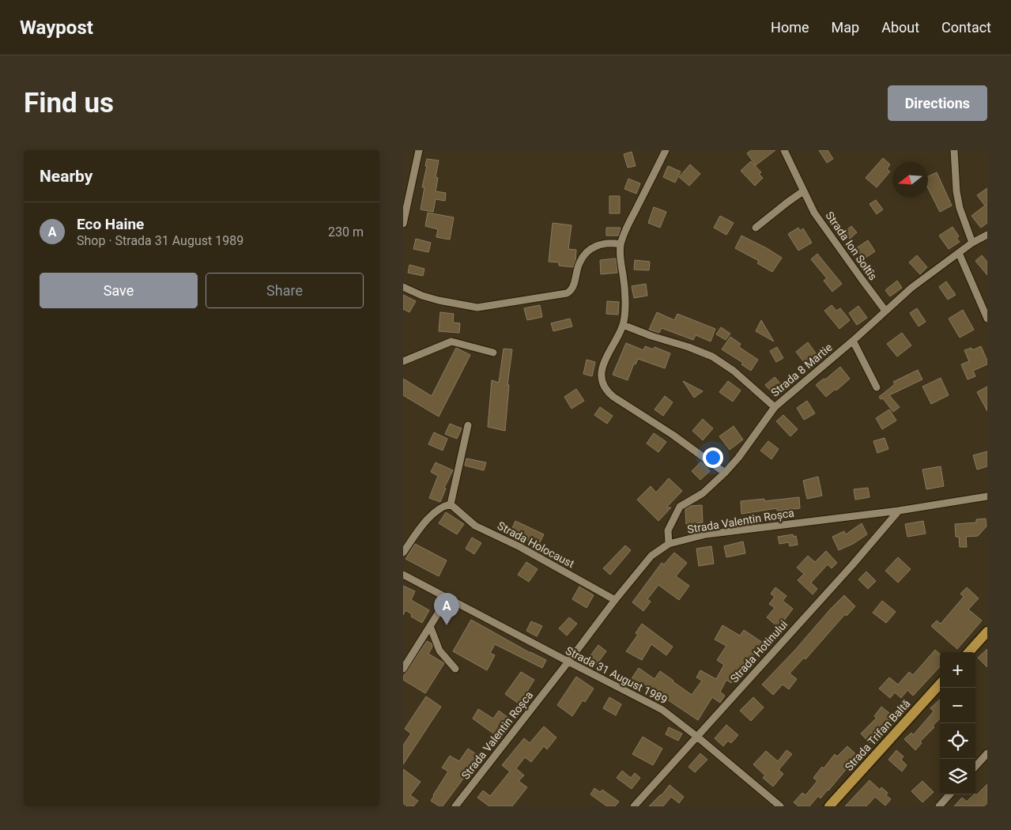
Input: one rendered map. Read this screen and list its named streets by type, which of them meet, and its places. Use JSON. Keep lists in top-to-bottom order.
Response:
{
  "streets": {
    "main road": ["Strada Trifan Baltă"],
    "street": [
      "Strada Ion Soltîs",
      "Strada 8 Martie",
      "Strada Valentin Roșca",
      "Strada Holocaust",
      "Strada Hotinului",
      "Strada 31 August 1989"
    ]
  },
  "crossings": [
    ["Strada Ion Soltîs", "Strada 8 Martie"],
    ["Strada 8 Martie", "Strada Valentin Roșca"],
    ["Strada Valentin Roșca", "Strada Holocaust"],
    ["Strada Valentin Roșca", "Strada Hotinului"],
    ["Strada Valentin Roșca", "Strada 31 August 1989"],
    ["Strada Hotinului", "Strada 31 August 1989"]
  ],
  "north": "left",
  "page": {
    "header": "Waypost",
    "nav": [
      "Home",
      "Map",
      "About",
      "Contact"
    ],
    "buttons": [
      "Directions",
      ["Save", "Share"]
    ],
    "title": "Find us",
    "heading": "Nearby",
    "list": [
      {
        "mark": "A",
        "name": "Eco Haine",
        "note": "Shop · Strada 31 August 1989",
        "value": "230 m"
      }
    ],
    "pins": "A",
    "map_buttons": ["+", "−"]
  }
}
